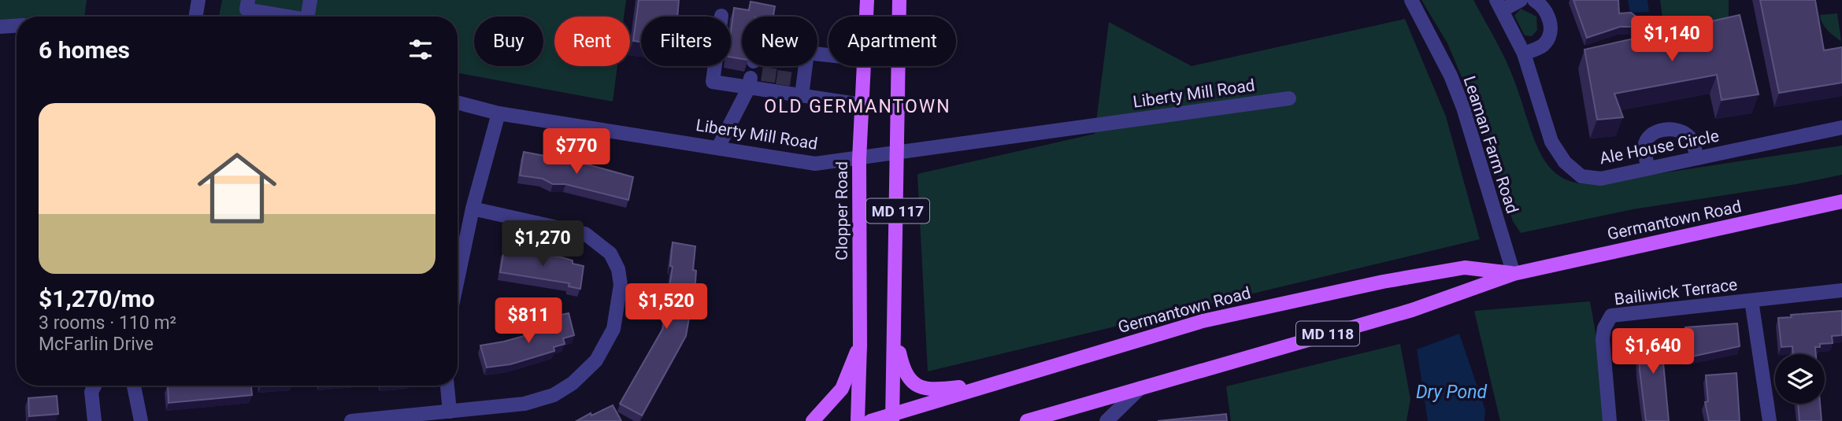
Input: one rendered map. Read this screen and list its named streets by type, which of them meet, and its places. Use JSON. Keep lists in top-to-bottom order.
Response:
{
  "streets": {
    "main road": [
      "Clopper Road",
      "MD 117",
      "Germantown Road",
      "MD 118"
    ],
    "street": [
      "Liberty Mill Road",
      "Leaman Farm Road",
      "Ale House Circle",
      "Bailiwick Terrace"
    ]
  },
  "crossings": [
    ["Liberty Mill Road", "Clopper Road"],
    ["Liberty Mill Road", "MD 117"],
    ["Leaman Farm Road", "Germantown Road"],
    ["MD 117", "Germantown Road"]
  ],
  "districts": ["OLD GERMANTOWN"],
  "water": ["Dry Pond"],
  "page": {
    "price": [
      "$1,140",
      "$770",
      "$1,270",
      "$1,520",
      "$811",
      "$1,640"
    ],
    "chip": [
      "Buy",
      "Rent",
      "Filters",
      "New",
      "Apartment"
    ],
    "heading": "6 homes",
    "list": [
      {
        "name": "$1,270/mo",
        "note": "3 rooms · 110 m² · McFarlin Drive"
      }
    ]
  }
}
